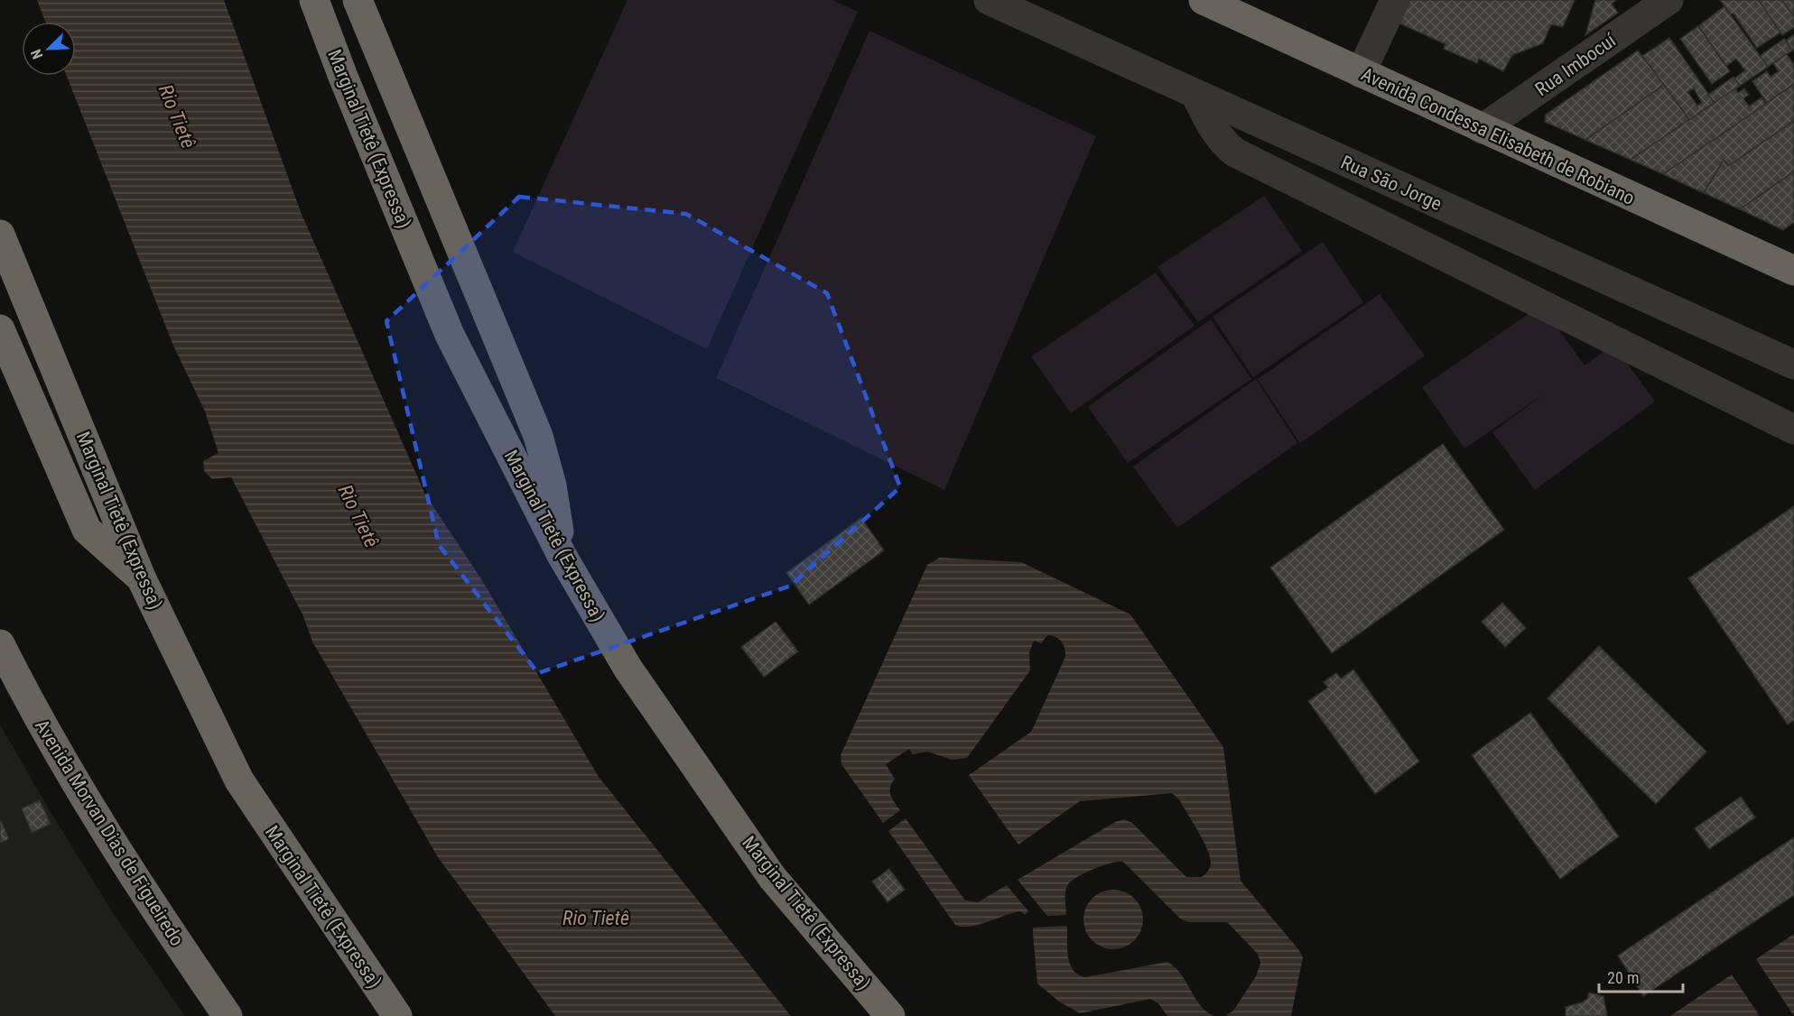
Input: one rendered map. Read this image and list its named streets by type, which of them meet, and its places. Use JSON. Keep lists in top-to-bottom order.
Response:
{
  "streets": {
    "highway": ["Avenida Condessa Elisabeth de Robiano", "Marginal Tietê (Expressa)", "Avenida Morvan Dias de Figueiredo"],
    "street": ["Rua Imbocuí", "Rua São Jorge"]
  },
  "crossings": [
    ["Rua Imbocuí", "Avenida Condessa Elisabeth de Robiano"]
  ],
  "water": ["Rio Tietê"],
  "scale_bar": "20 m",
  "north": "bottom left"
}
